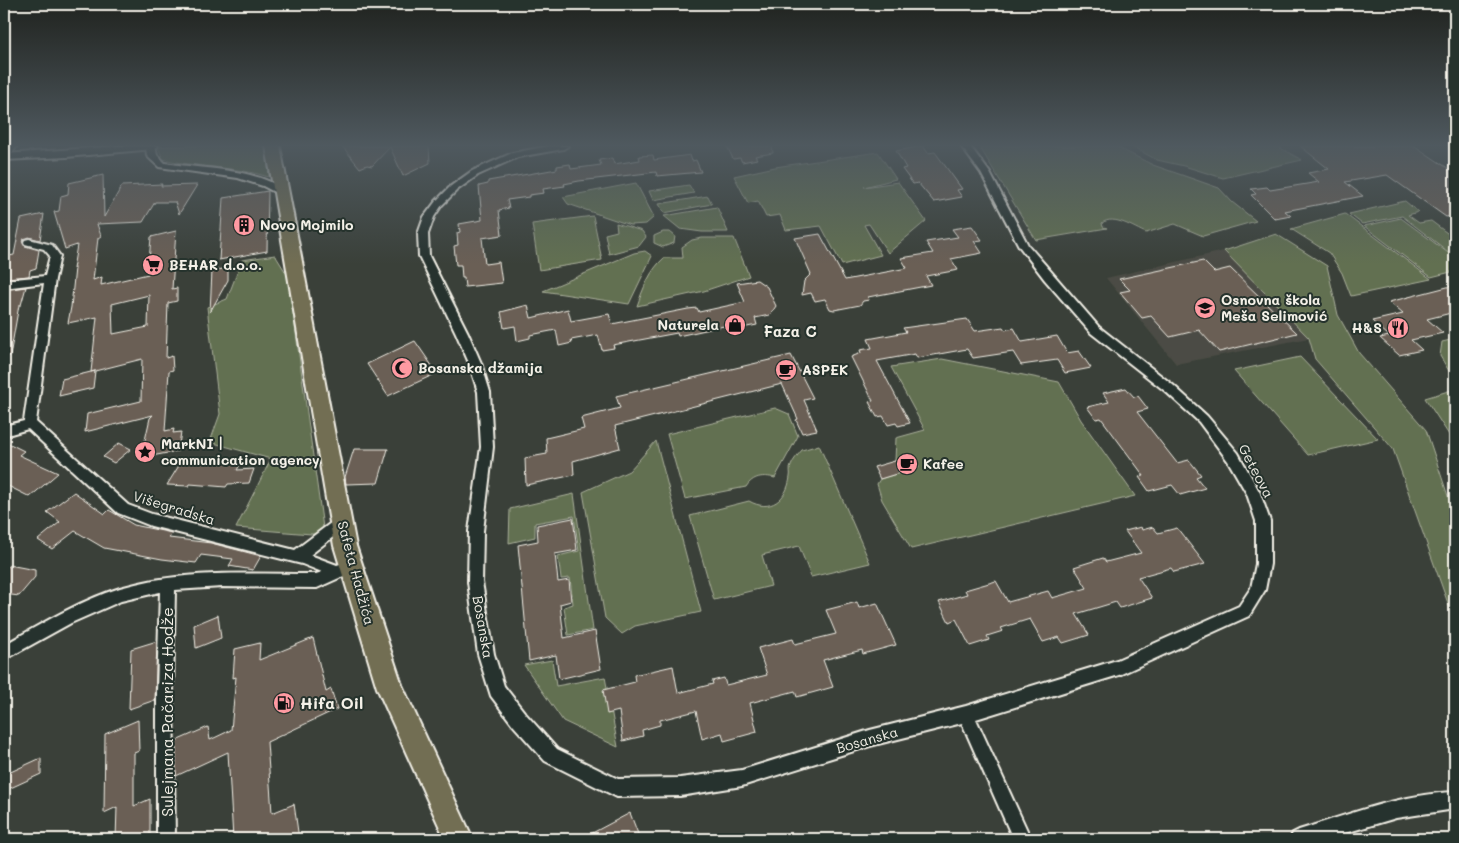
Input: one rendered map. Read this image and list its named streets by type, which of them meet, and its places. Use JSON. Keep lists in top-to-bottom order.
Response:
{
  "streets": {
    "main road": ["Safeta Hadžića"],
    "street": [
      "Geteova",
      "Višegradska",
      "Bosanska",
      "Sulejmana Pačariza Hodže"
    ]
  },
  "crossings": [
    ["Geteova", "Bosanska"],
    ["Višegradska", "Safeta Hadžića"],
    ["Višegradska", "Sulejmana Pačariza Hodže"],
    ["Safeta Hadžića", "Sulejmana Pačariza Hodže"]
  ],
  "districts": ["Faza C"],
  "places": {
    "building": ["Novo Mojmilo"],
    "supermarket": ["BEHAR d.o.o."],
    "school or university": ["Osnovna škola Meša Selimović"],
    "shop": ["Naturela"],
    "restaurant": ["H&S"],
    "mosque": ["Bosanska džamija"],
    "cafe": ["ASPEK", "Kafee"],
    "place": ["MarkNI | communication agency"],
    "fuel station": ["Hifa Oil"]
  }
}
